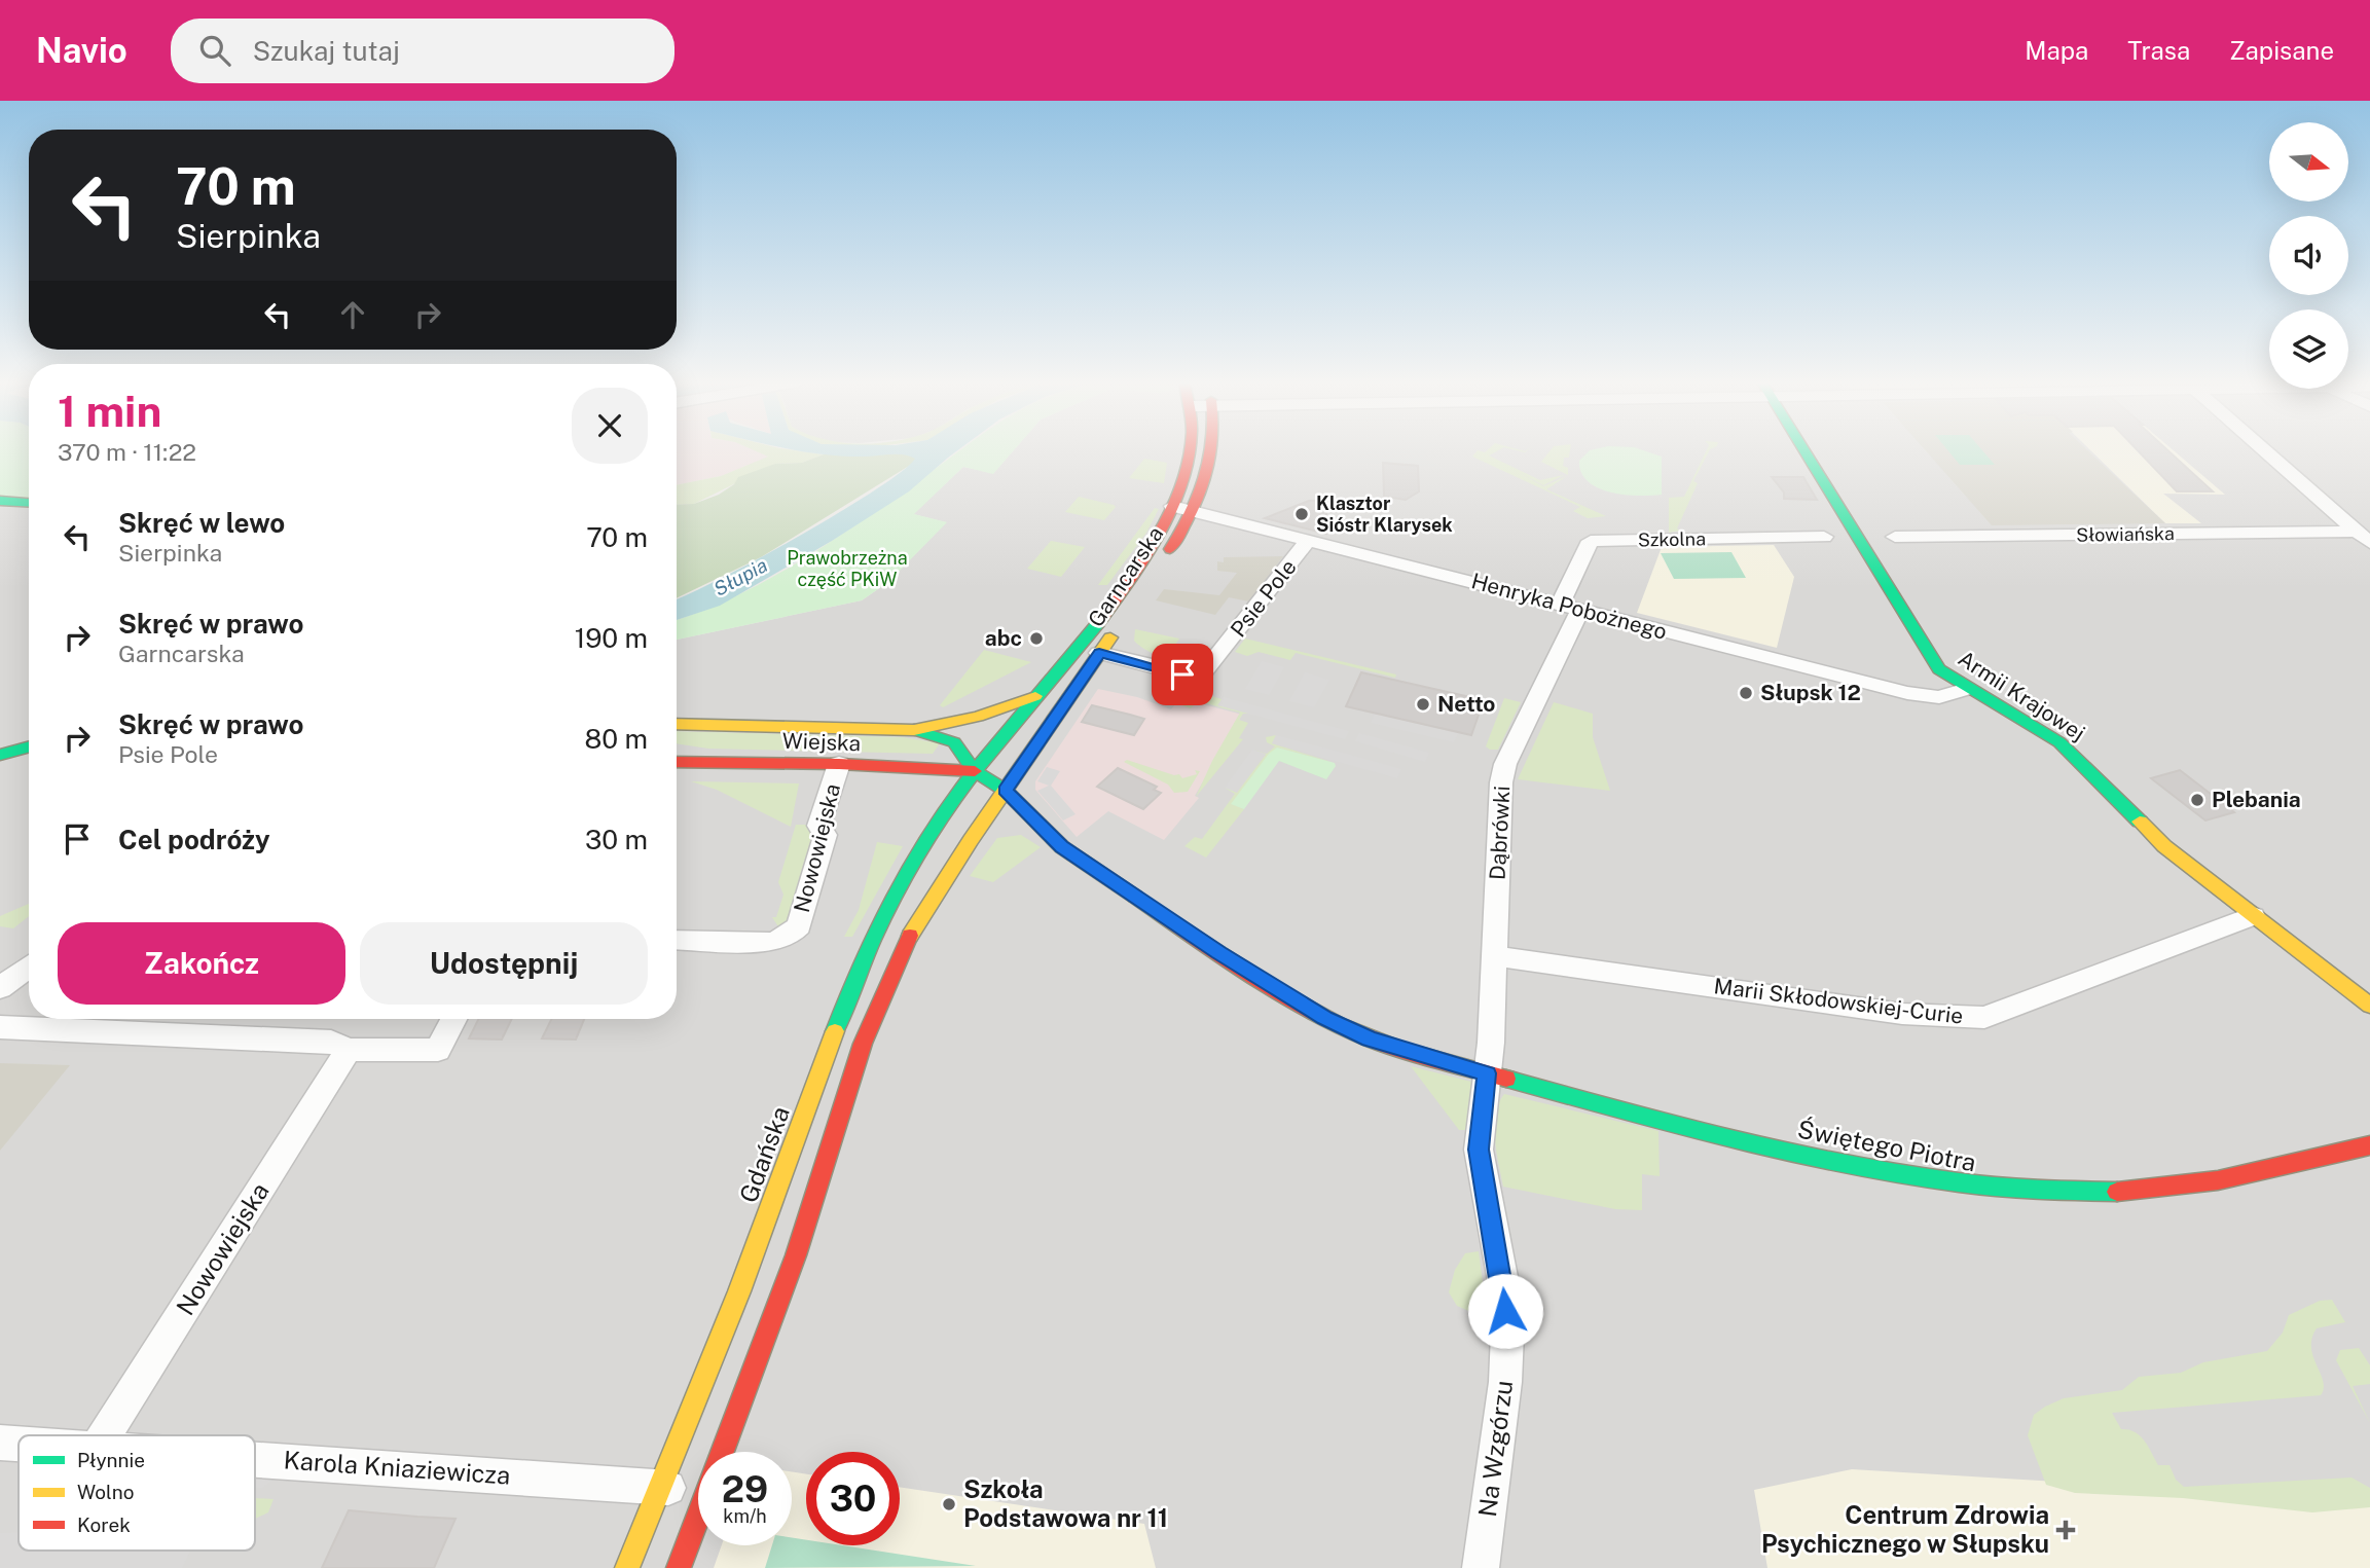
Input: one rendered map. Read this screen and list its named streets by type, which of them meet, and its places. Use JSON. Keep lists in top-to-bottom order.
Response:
{
  "streets": {
    "main road": [
      "Garncarska",
      "Armii Krajowej",
      "Wiejska",
      "Świętego Piotra",
      "Gdańska"
    ],
    "street": [
      "Słowiańska",
      "Szkolna",
      "Psie Pole",
      "Henryka Pobożnego",
      "Dąbrówki",
      "Nowowiejska",
      "Marii Skłodowskiej-Curie",
      "Na Wzgórzu",
      "Karola Kniaziewicza"
    ]
  },
  "crossings": [
    ["Szkolna", "Henryka Pobożnego"],
    ["Szkolna", "Dąbrówki"],
    ["Garncarska", "Psie Pole"],
    ["Garncarska", "Henryka Pobożnego"],
    ["Garncarska", "Wiejska"],
    ["Garncarska", "Świętego Piotra"],
    ["Garncarska", "Gdańska"],
    ["Psie Pole", "Henryka Pobożnego"],
    ["Henryka Pobożnego", "Armii Krajowej"],
    ["Henryka Pobożnego", "Dąbrówki"],
    ["Armii Krajowej", "Marii Skłodowskiej-Curie"],
    ["Wiejska", "Nowowiejska"],
    ["Wiejska", "Świętego Piotra"],
    ["Wiejska", "Gdańska"],
    ["Dąbrówki", "Marii Skłodowskiej-Curie"],
    ["Dąbrówki", "Świętego Piotra"],
    ["Dąbrówki", "Na Wzgórzu"],
    ["Świętego Piotra", "Na Wzgórzu"],
    ["Gdańska", "Karola Kniaziewicza"]
  ],
  "water": ["Słupia"],
  "parks": ["Prawobrzeżna część PKiW"],
  "places": {
    "other": [
      "Klasztor Sióstr Klarysek",
      "abc",
      "Słupsk 12",
      "Netto",
      "Plebania",
      "Szkoła Podstawowa nr 11"
    ],
    "health": ["Centrum Zdrowia Psychicznego w Słupsku"]
  },
  "legend": ["Płynnie", "Wolno", "Korek"],
  "north": "right",
  "page": {
    "header": "Navio",
    "search": "Szukaj tutaj",
    "nav": ["Mapa", "Trasa", "Zapisane"],
    "turn": ["70 m", "Sierpinka"],
    "heading": ["1 min", "370 m · 11:22"],
    "list": [
      {
        "name": "Skręć w lewo",
        "note": "Sierpinka",
        "value": "70 m"
      },
      {
        "name": "Skręć w prawo",
        "note": "Garncarska",
        "value": "190 m"
      },
      {
        "name": "Skręć w prawo",
        "note": "Psie Pole",
        "value": "80 m"
      },
      {
        "name": "Cel podróży",
        "value": "30 m"
      }
    ],
    "buttons": ["Zakończ", "Udostępnij"],
    "speed": "29 km/h",
    "limit": "30"
  }
}
